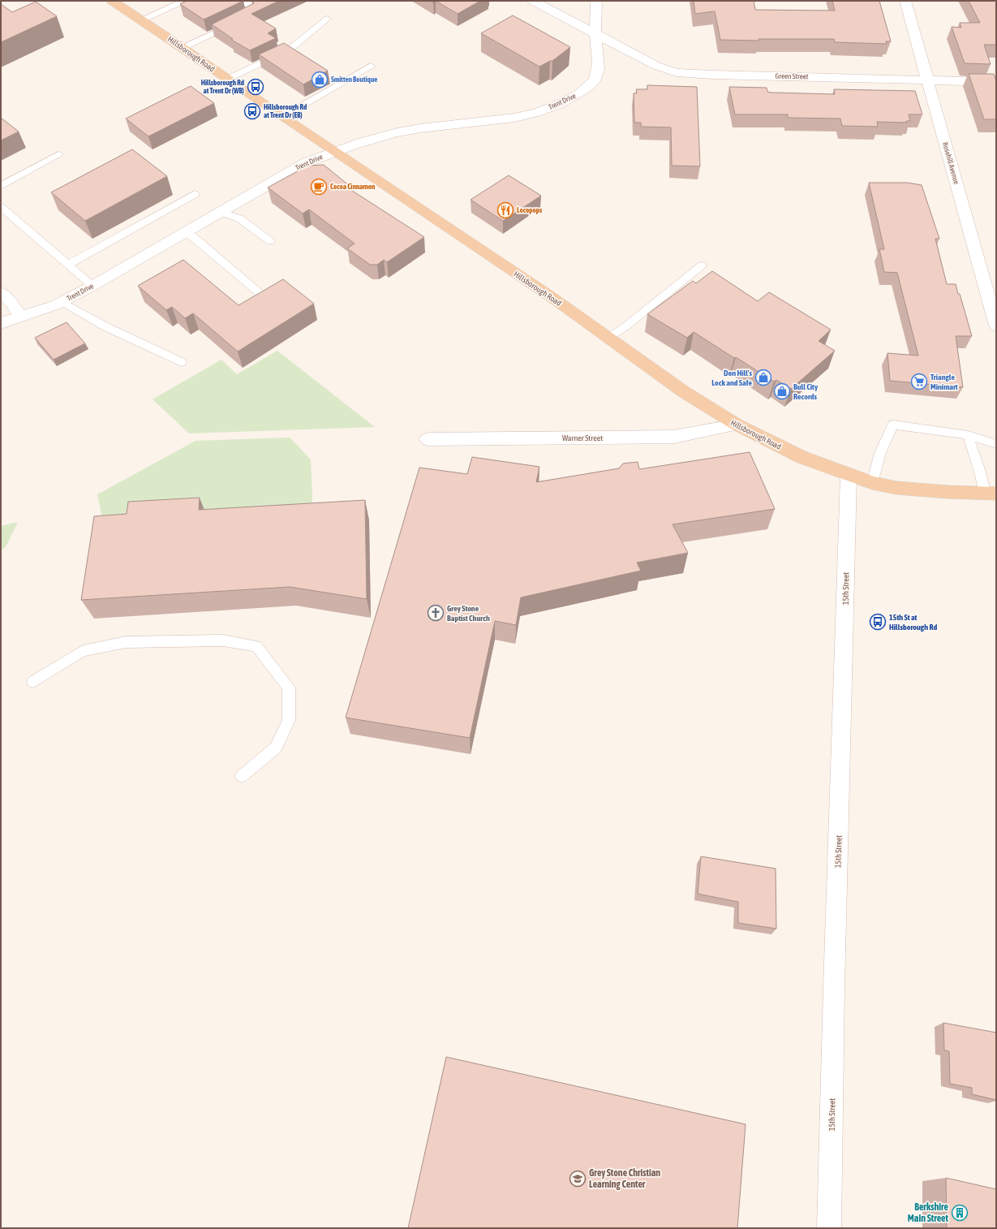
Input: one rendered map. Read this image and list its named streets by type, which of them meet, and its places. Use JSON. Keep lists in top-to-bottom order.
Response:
{
  "streets": {
    "main road": ["Hillsborough Road"],
    "street": [
      "Green Street",
      "Trent Drive",
      "Rosehill Avenue",
      "Warner Street",
      "15th Street"
    ]
  },
  "crossings": [
    ["Hillsborough Road", "Trent Drive"],
    ["Hillsborough Road", "Warner Street"],
    ["Hillsborough Road", "15th Street"],
    ["Green Street", "Trent Drive"],
    ["Green Street", "Rosehill Avenue"]
  ],
  "places": {
    "shop": ["Smitten Boutique", "Don Hill's Lock and Safe", "Bull City Records"],
    "bus stop": ["Hillsborough Rd at Trent Dr (WB)", "Hillsborough Rd at Trent Dr (EB)", "15th St at Hillsborough Rd"],
    "cafe": ["Cocoa Cinnamon"],
    "restaurant": ["Locopops"],
    "supermarket": ["Triangle Minimart"],
    "church": ["Grey Stone Baptist Church"],
    "school or university": ["Grey Stone Christian Learning Center"],
    "building": ["Berkshire Main Street"]
  }
}
